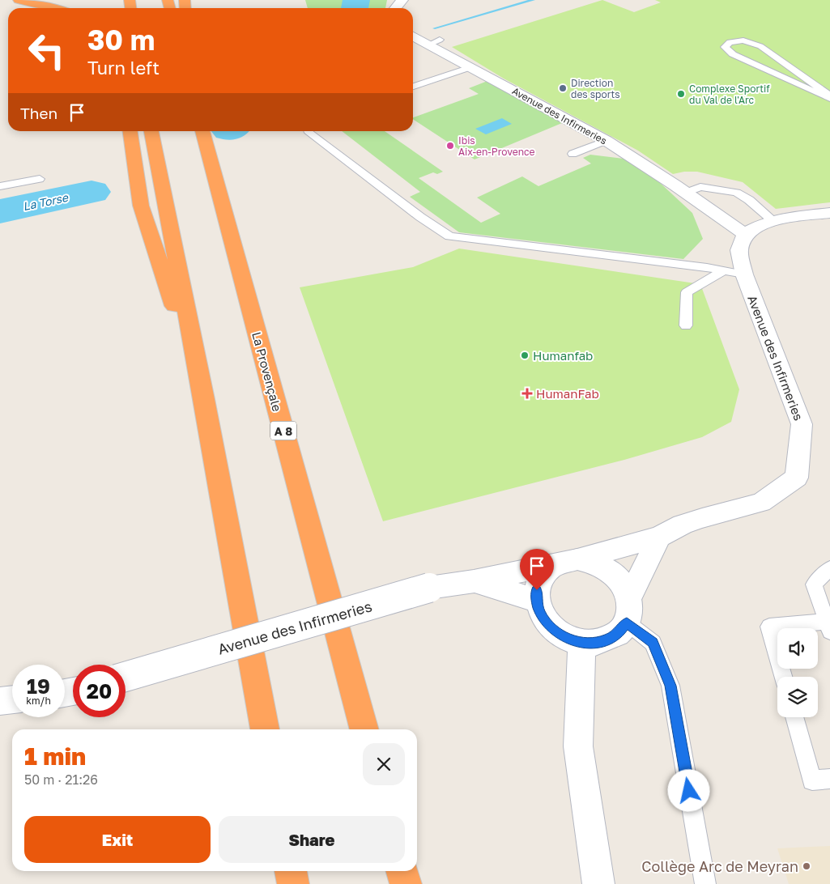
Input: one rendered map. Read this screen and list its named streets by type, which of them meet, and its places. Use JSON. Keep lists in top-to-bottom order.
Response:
{
  "streets": {
    "highway": ["La Provençale", "A 8"],
    "street": ["Avenue des Infirmeries"]
  },
  "water": ["La Torse"],
  "places": {
    "other": [
      "Direction des sports",
      "Complexe Sportif du Val de l'Arc",
      "Ibis Aix-en-Provence",
      "Humanfab",
      "Collège Arc de Meyran"
    ],
    "health": ["HumanFab"]
  },
  "page": {
    "turn": ["30 m", "Turn left"],
    "then": "Then",
    "speed": "19 km/h",
    "limit": "20",
    "heading": ["1 min", "50 m · 21:26"],
    "buttons": ["Exit", "Share"]
  }
}
